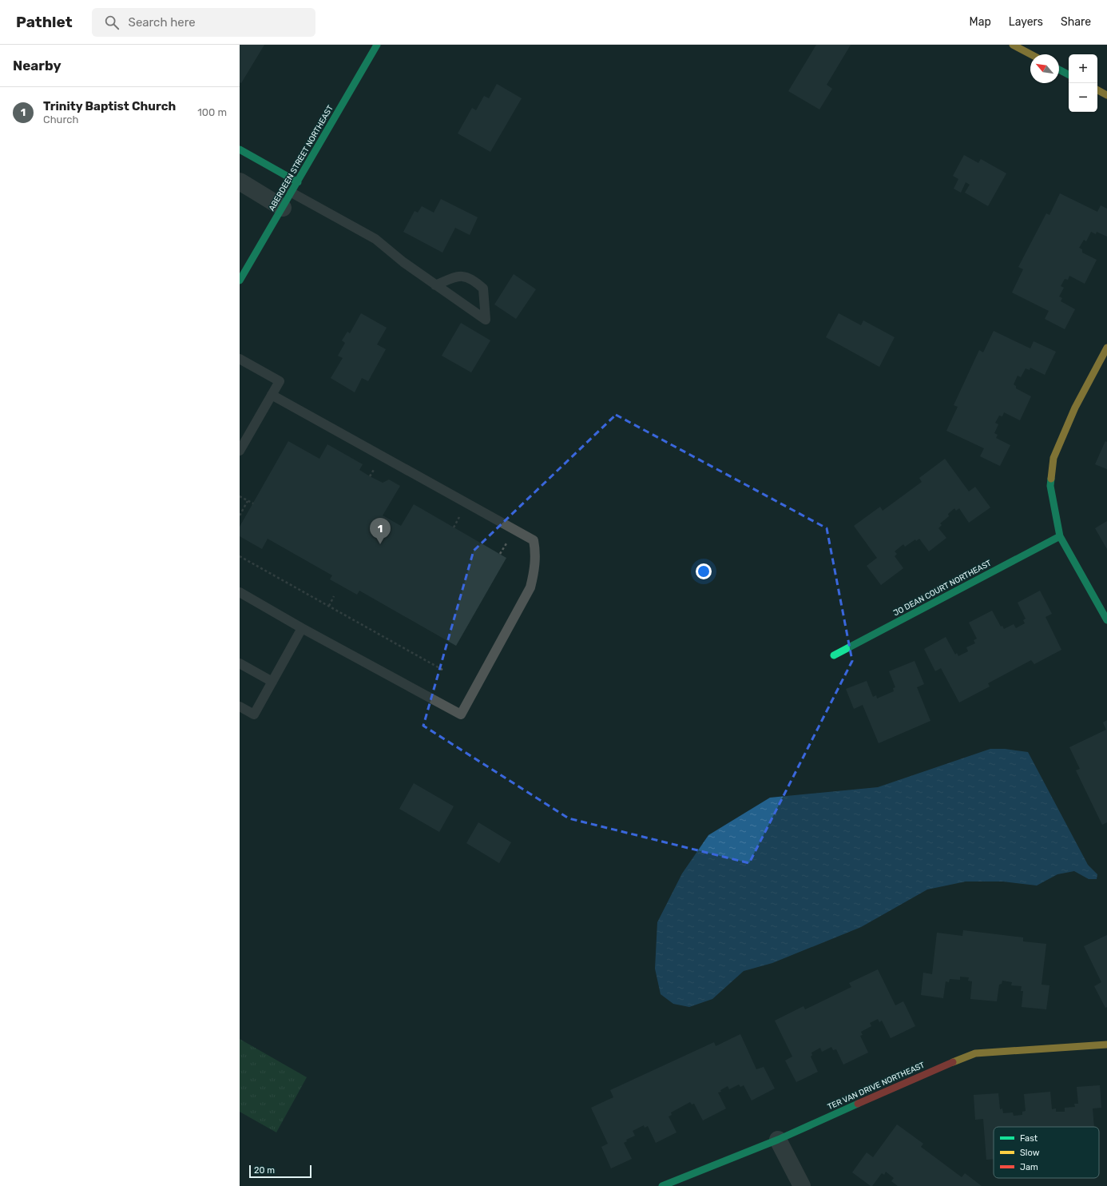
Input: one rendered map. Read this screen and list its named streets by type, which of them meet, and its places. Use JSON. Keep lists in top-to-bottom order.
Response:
{
  "streets": {
    "street": ["ABERDEEN STREET NORTHEAST", "JO DEAN COURT NORTHEAST", "TER VAN DRIVE NORTHEAST"]
  },
  "legend": ["Fast", "Slow", "Jam"],
  "scale_bar": "20 m",
  "north": "top left",
  "page": {
    "header": "Pathlet",
    "search": "Search here",
    "nav": ["Map", "Layers", "Share"],
    "heading": "Nearby",
    "map_buttons": ["+", "−"],
    "list": [
      {
        "mark": "1",
        "name": "Trinity Baptist Church",
        "note": "Church",
        "value": "100 m"
      }
    ],
    "pins": "1",
    "scale": "20 m"
  }
}
